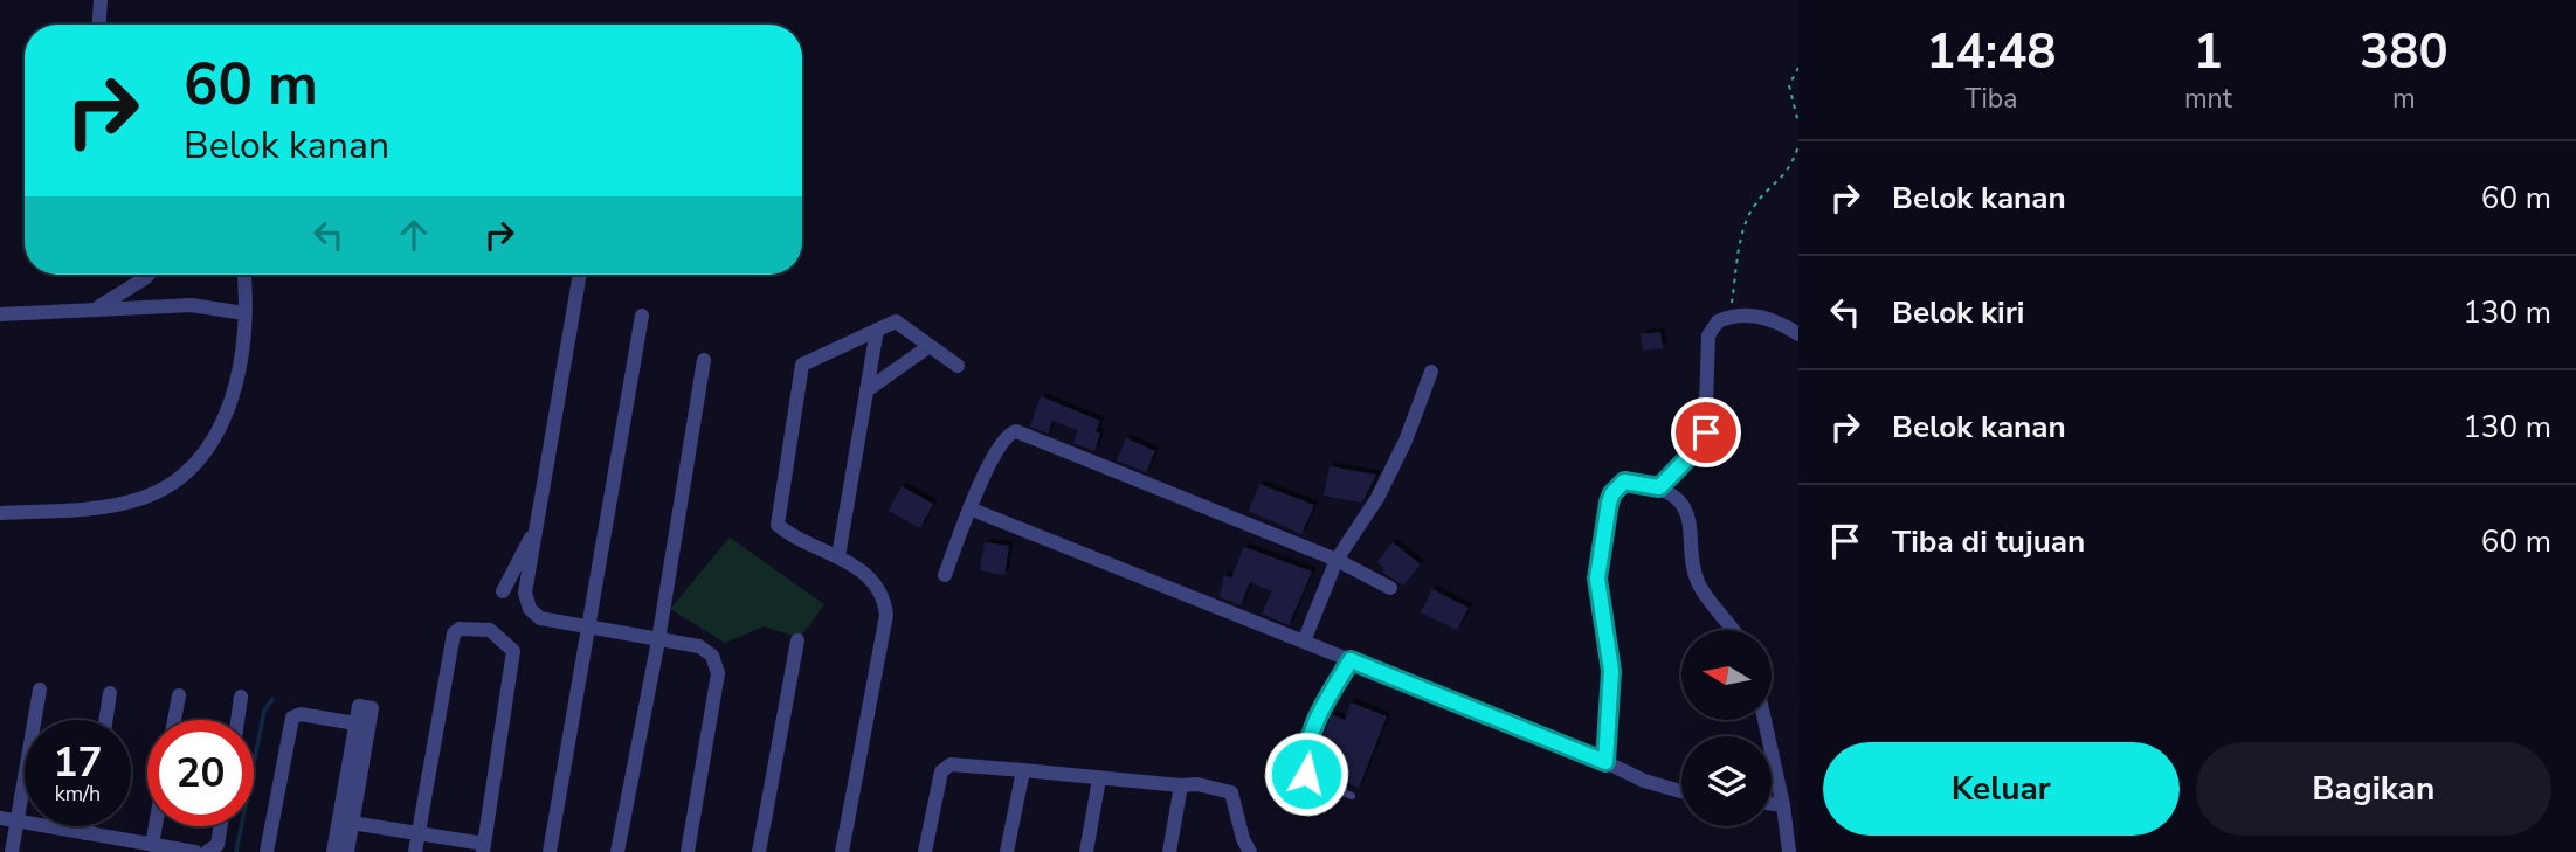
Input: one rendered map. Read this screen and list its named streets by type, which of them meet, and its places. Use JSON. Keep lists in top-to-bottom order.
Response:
{
  "north": "left",
  "page": {
    "eta": [
      "14:48",
      "Tiba",
      "1",
      "mnt",
      "380",
      "m"
    ],
    "turn": ["60 m", "Belok kanan"],
    "list": [
      {
        "name": "Belok kanan",
        "value": "60 m"
      },
      {
        "name": "Belok kiri",
        "value": "130 m"
      },
      {
        "name": "Belok kanan",
        "value": "130 m"
      },
      {
        "name": "Tiba di tujuan",
        "value": "60 m"
      }
    ],
    "speed": "17 km/h",
    "limit": "20",
    "buttons": ["Keluar", "Bagikan"]
  }
}
